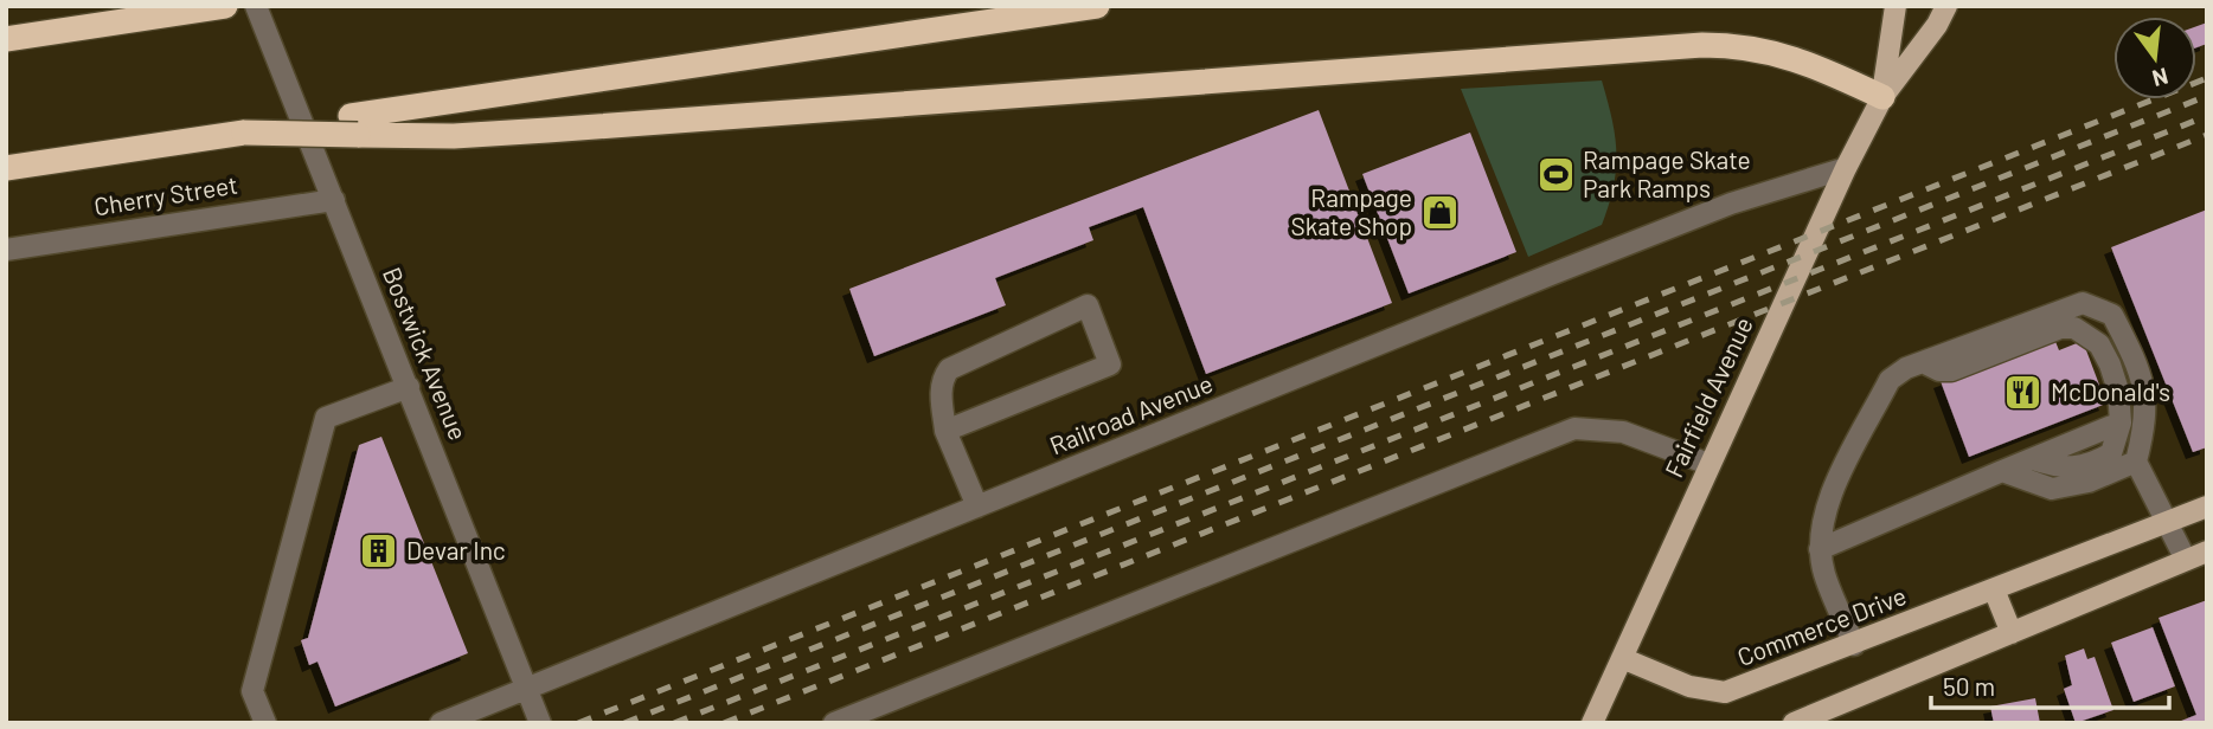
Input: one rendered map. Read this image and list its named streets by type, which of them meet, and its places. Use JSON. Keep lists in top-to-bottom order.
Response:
{
  "streets": {
    "main road": ["Fairfield Avenue", "Commerce Drive"],
    "street": ["Cherry Street", "Bostwick Avenue", "Railroad Avenue"]
  },
  "crossings": [
    ["Cherry Street", "Bostwick Avenue"],
    ["Bostwick Avenue", "Railroad Avenue"],
    ["Fairfield Avenue", "Railroad Avenue"],
    ["Fairfield Avenue", "Commerce Drive"]
  ],
  "places": {
    "sports": ["Rampage Skate Park Ramps"],
    "shop": ["Rampage Skate Shop"],
    "restaurant": ["McDonald's"],
    "building": ["Devar Inc"]
  },
  "scale_bar": "50 m",
  "north": "bottom"
}
